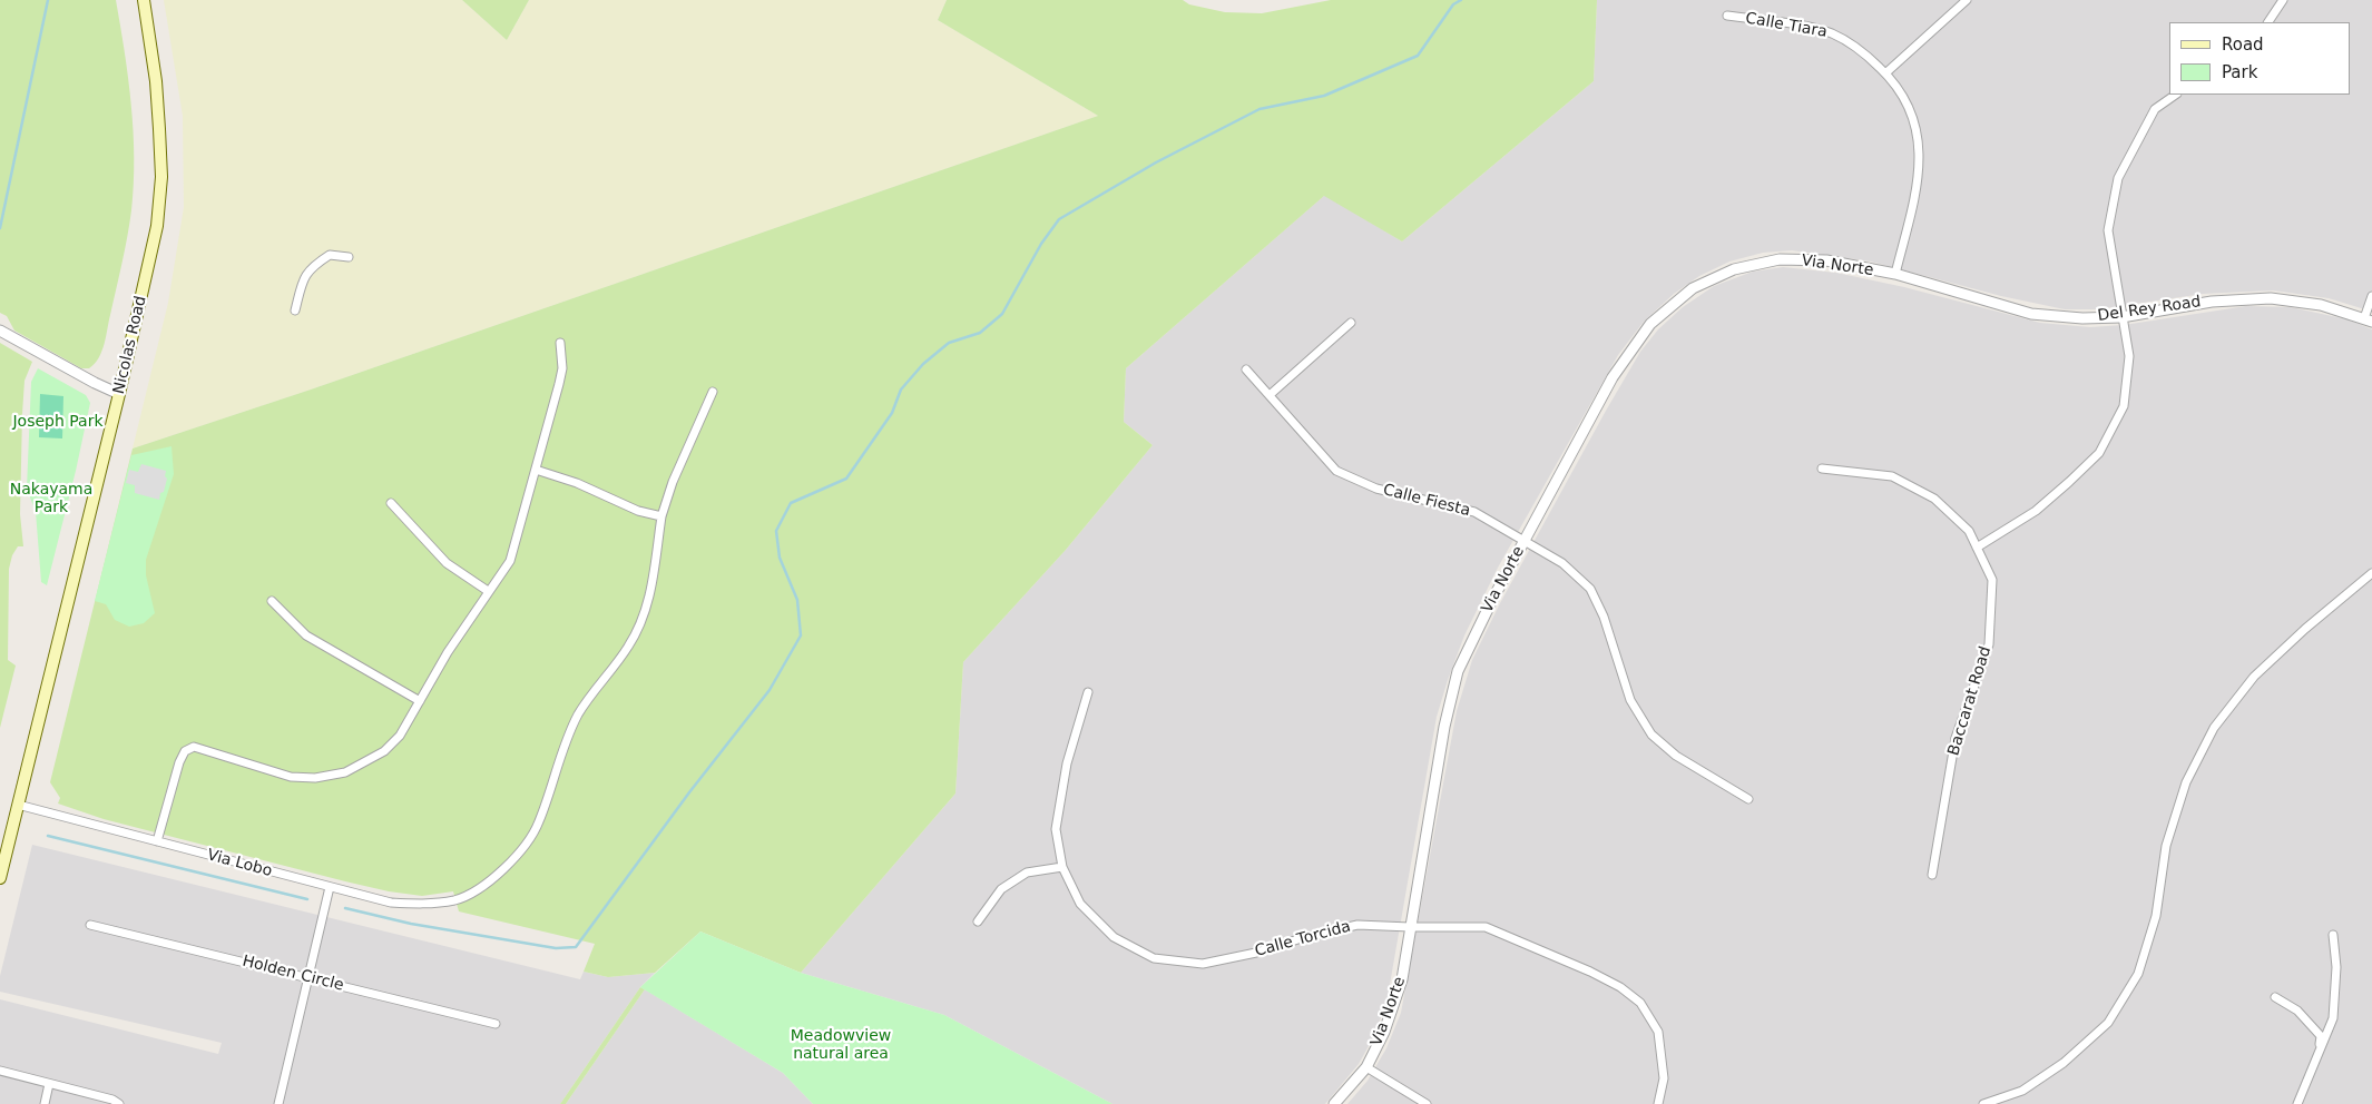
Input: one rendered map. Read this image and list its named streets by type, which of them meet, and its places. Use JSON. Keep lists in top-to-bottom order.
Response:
{
  "streets": {
    "main road": ["Nicolas Road"],
    "street": [
      "Calle Tiara",
      "Via Norte",
      "Del Rey Road",
      "Calle Fiesta",
      "Baccarat Road",
      "Via Lobo",
      "Calle Torcida",
      "Holden Circle"
    ]
  },
  "crossings": [
    ["Calle Tiara", "Via Norte"],
    ["Calle Tiara", "Del Rey Road"],
    ["Via Norte", "Del Rey Road"],
    ["Via Norte", "Calle Fiesta"],
    ["Via Norte", "Calle Torcida"],
    ["Nicolas Road", "Via Lobo"]
  ],
  "parks": ["Joseph Park", "Nakayama Park", "Meadowview natural area"],
  "legend": ["Road", "Park"]
}
